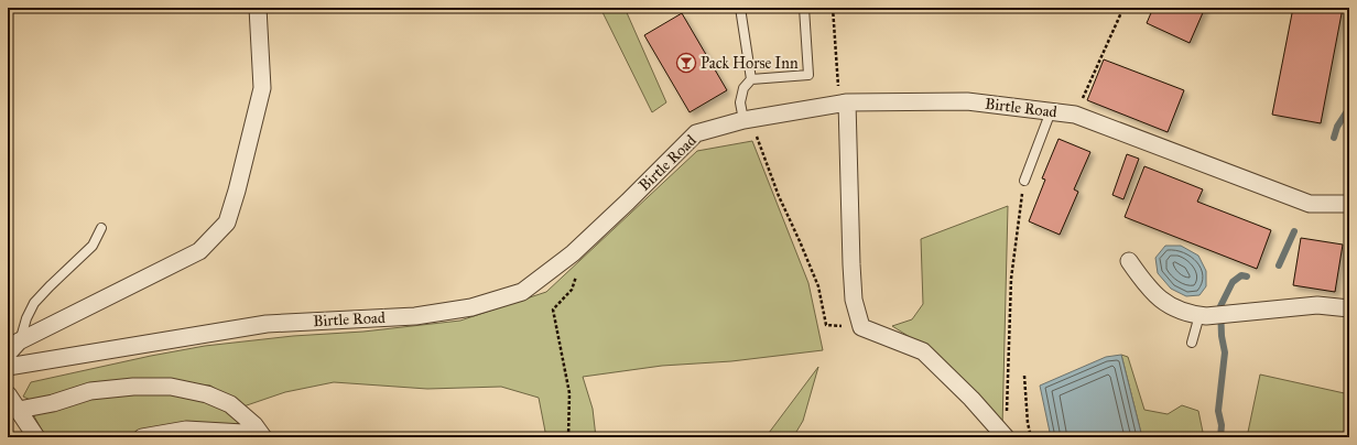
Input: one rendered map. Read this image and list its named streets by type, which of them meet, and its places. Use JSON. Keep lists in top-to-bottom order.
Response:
{
  "streets": {
    "street": ["Birtle Road"]
  },
  "places": {
    "bar": ["Pack Horse Inn"]
  }
}
